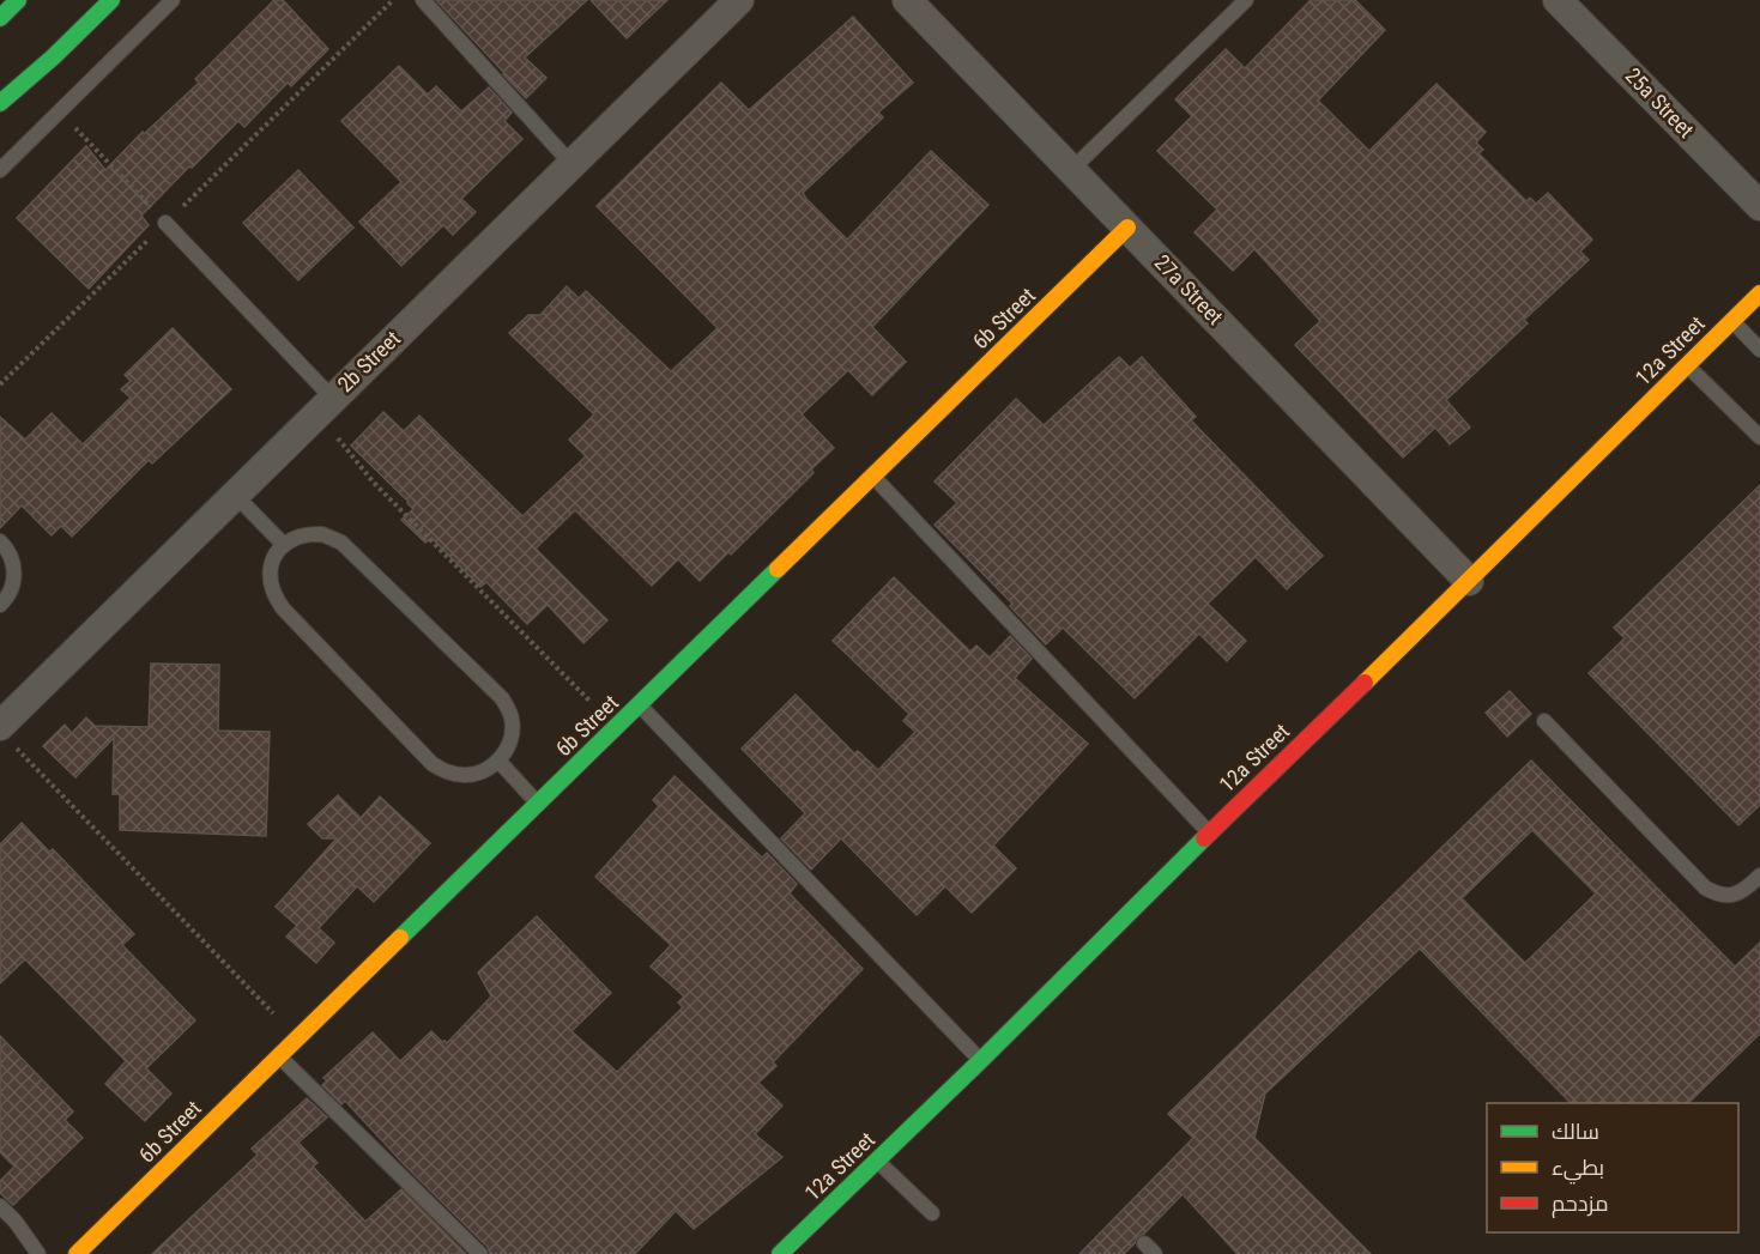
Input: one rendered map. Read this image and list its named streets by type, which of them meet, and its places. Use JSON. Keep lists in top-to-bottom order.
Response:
{
  "streets": {
    "street": [
      "25a Street",
      "27a Street",
      "6b Street",
      "12a Street",
      "2b Street"
    ]
  },
  "crossings": [
    ["27a Street", "6b Street"],
    ["27a Street", "12a Street"]
  ],
  "legend": ["سالك", "بطيء", "مزدحم"]
}
